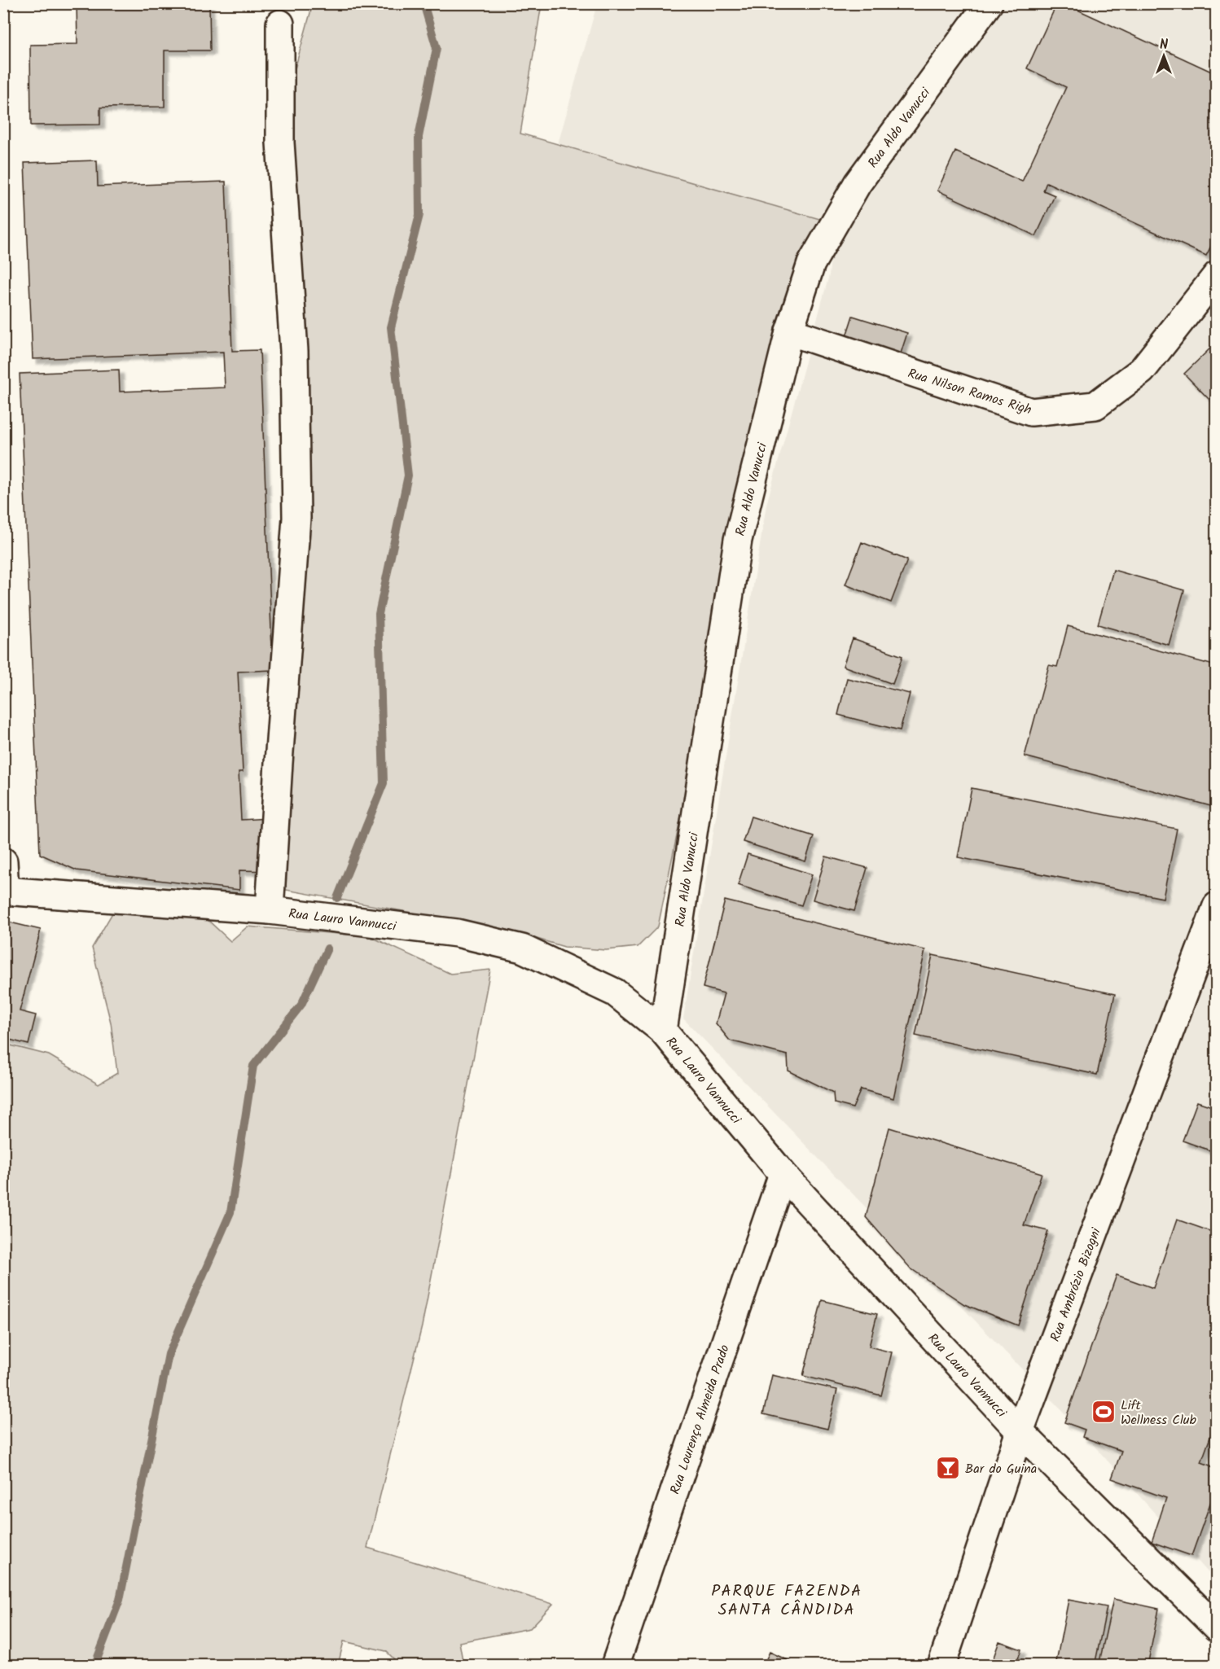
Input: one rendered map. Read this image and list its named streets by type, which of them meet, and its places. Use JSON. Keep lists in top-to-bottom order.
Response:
{
  "streets": {
    "street": [
      "Rua Aldo Vanucci",
      "Rua Nilson Ramos Righ",
      "Rua Lauro Vannucci",
      "Rua Ambrózio Bizogni",
      "Rua Lourenço Almeida Prado"
    ]
  },
  "crossings": [
    ["Rua Aldo Vanucci", "Rua Nilson Ramos Righ"],
    ["Rua Aldo Vanucci", "Rua Lauro Vannucci"],
    ["Rua Lauro Vannucci", "Rua Ambrózio Bizogni"],
    ["Rua Lauro Vannucci", "Rua Lourenço Almeida Prado"]
  ],
  "districts": ["PARQUE FAZENDA SANTA CÂNDIDA"],
  "places": {
    "sports": ["Lift Wellness Club"],
    "bar": ["Bar do Guina"]
  },
  "north": "top"
}
